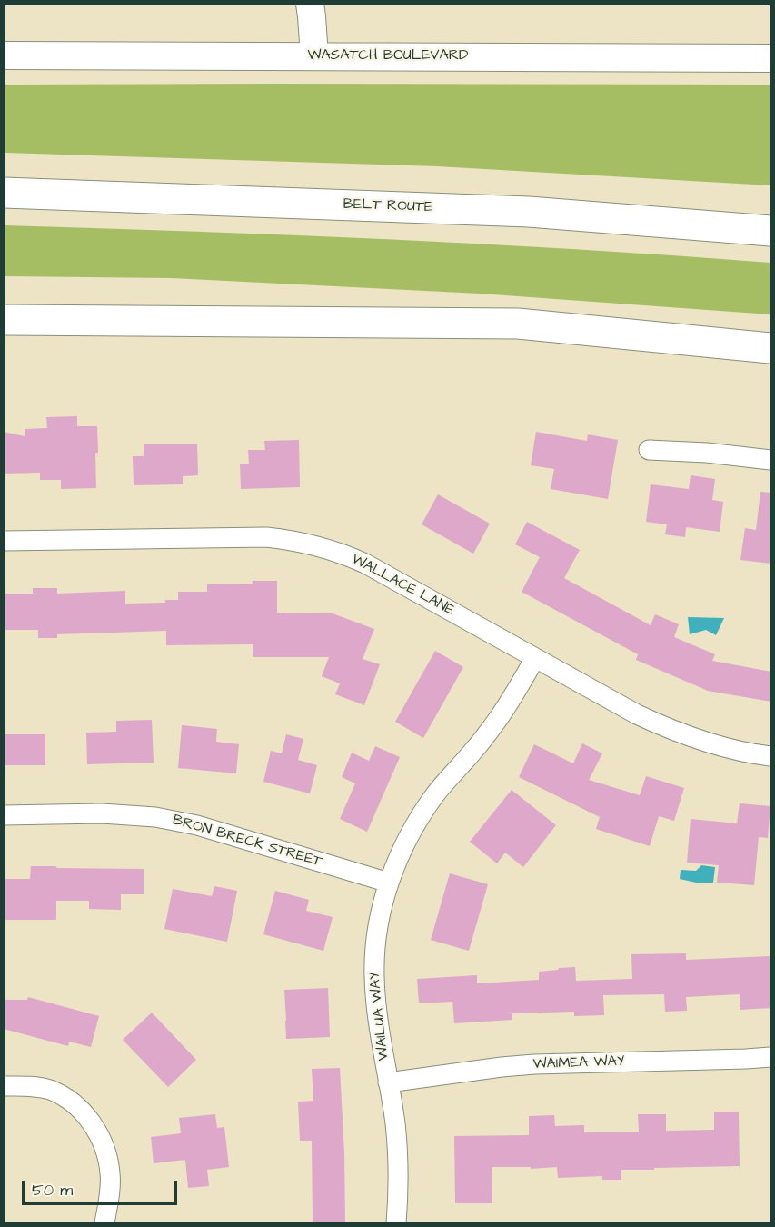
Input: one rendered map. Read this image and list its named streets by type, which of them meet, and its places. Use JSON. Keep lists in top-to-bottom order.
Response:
{
  "streets": {
    "highway": ["BELT ROUTE"],
    "street": [
      "WASATCH BOULEVARD",
      "WALLACE LANE",
      "BRON BRECK STREET",
      "WAILUA WAY",
      "WAIMEA WAY"
    ]
  },
  "crossings": [
    ["WALLACE LANE", "WAILUA WAY"],
    ["BRON BRECK STREET", "WAILUA WAY"],
    ["WAILUA WAY", "WAIMEA WAY"]
  ],
  "scale_bar": "50 m"
}
